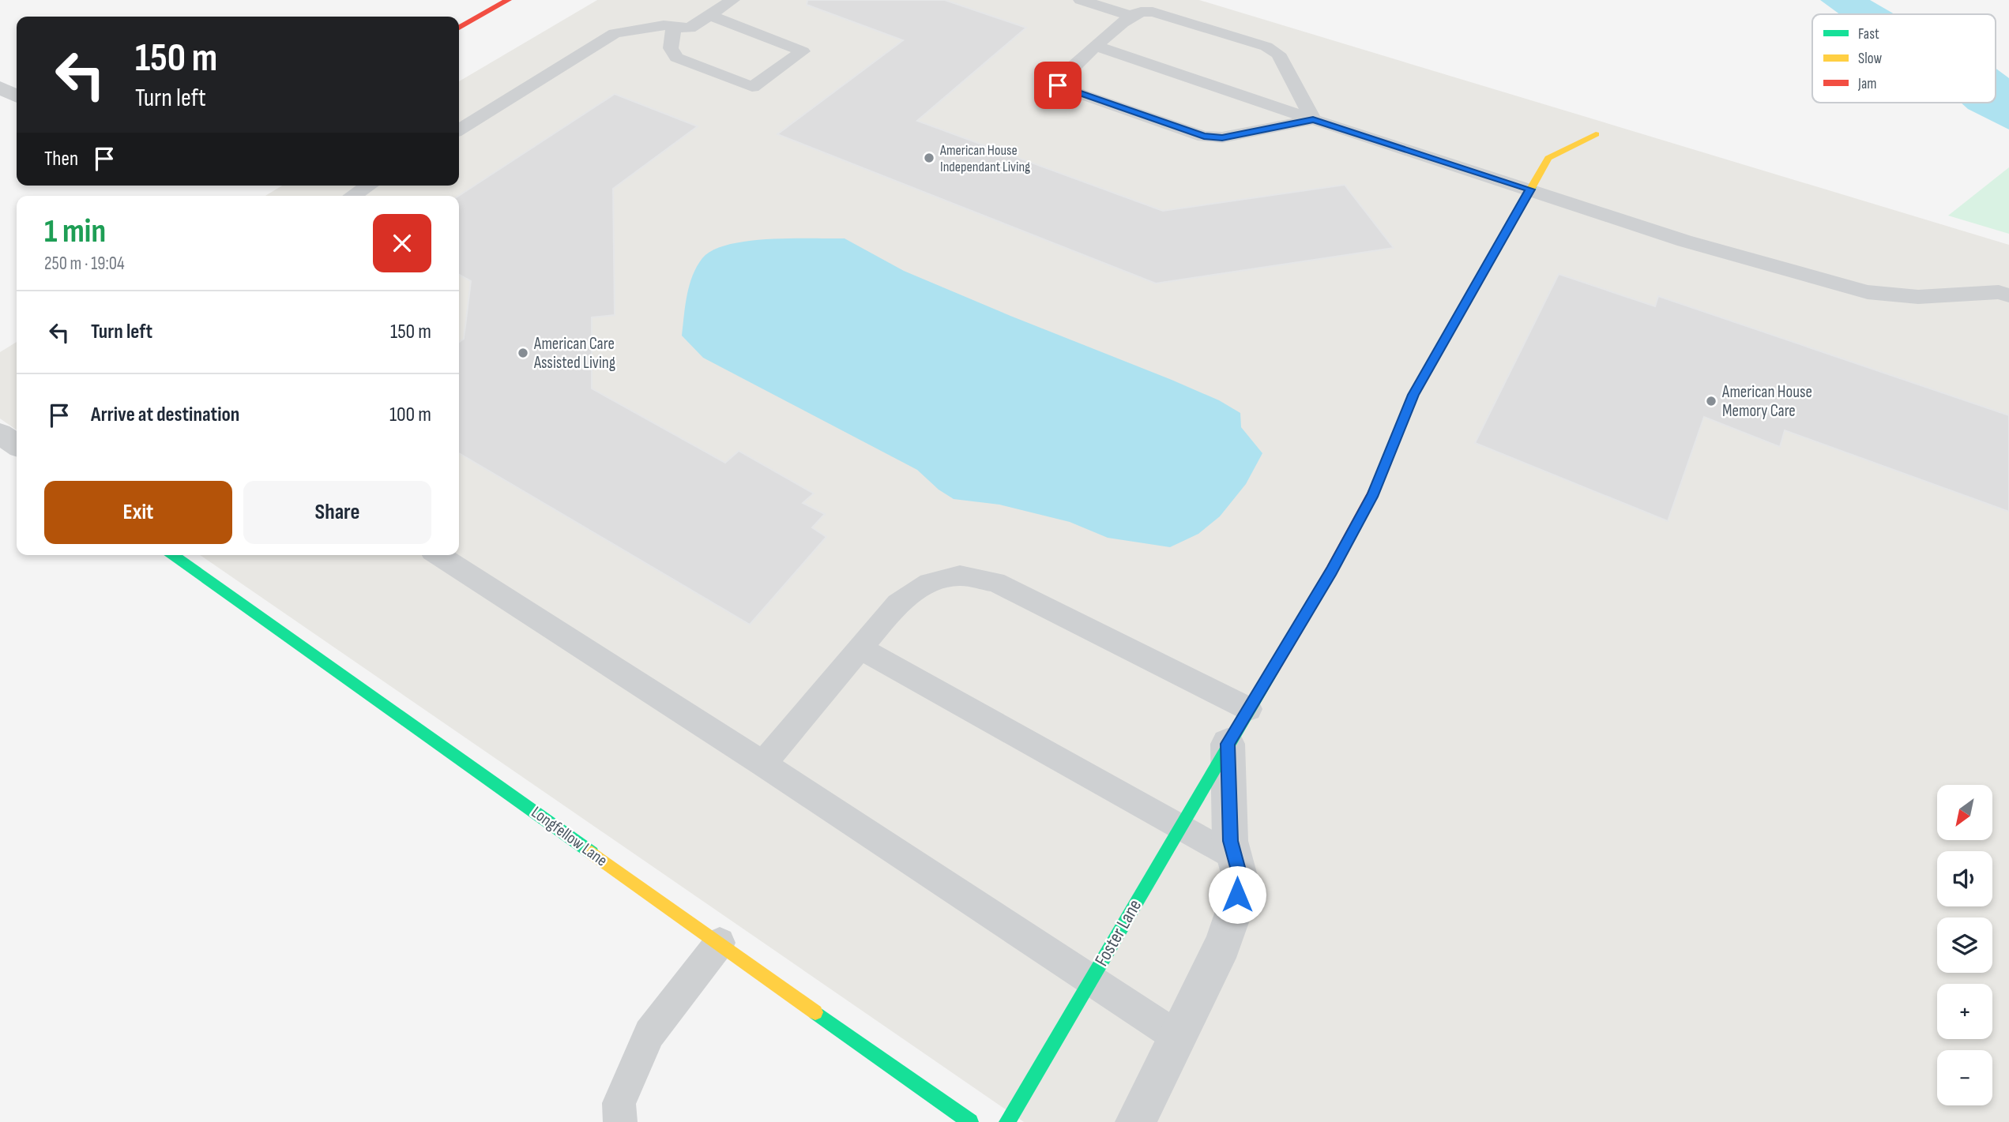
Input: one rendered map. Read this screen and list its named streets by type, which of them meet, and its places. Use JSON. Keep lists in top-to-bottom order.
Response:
{
  "streets": {
    "street": ["Longfellow Lane", "Foster Lane"]
  },
  "places": ["American House Independant Living", "American Care Assisted Living", "American House Memory Care"],
  "legend": ["Fast", "Slow", "Jam"],
  "north": "bottom left",
  "page": {
    "turn": ["150 m", "Turn left"],
    "then": "Then",
    "heading": ["1 min", "250 m · 19:04"],
    "list": [
      {
        "name": "Turn left",
        "value": "150 m"
      },
      {
        "name": "Arrive at destination",
        "value": "100 m"
      }
    ],
    "buttons": ["Exit", "Share"],
    "map_buttons": ["+", "−"]
  }
}
